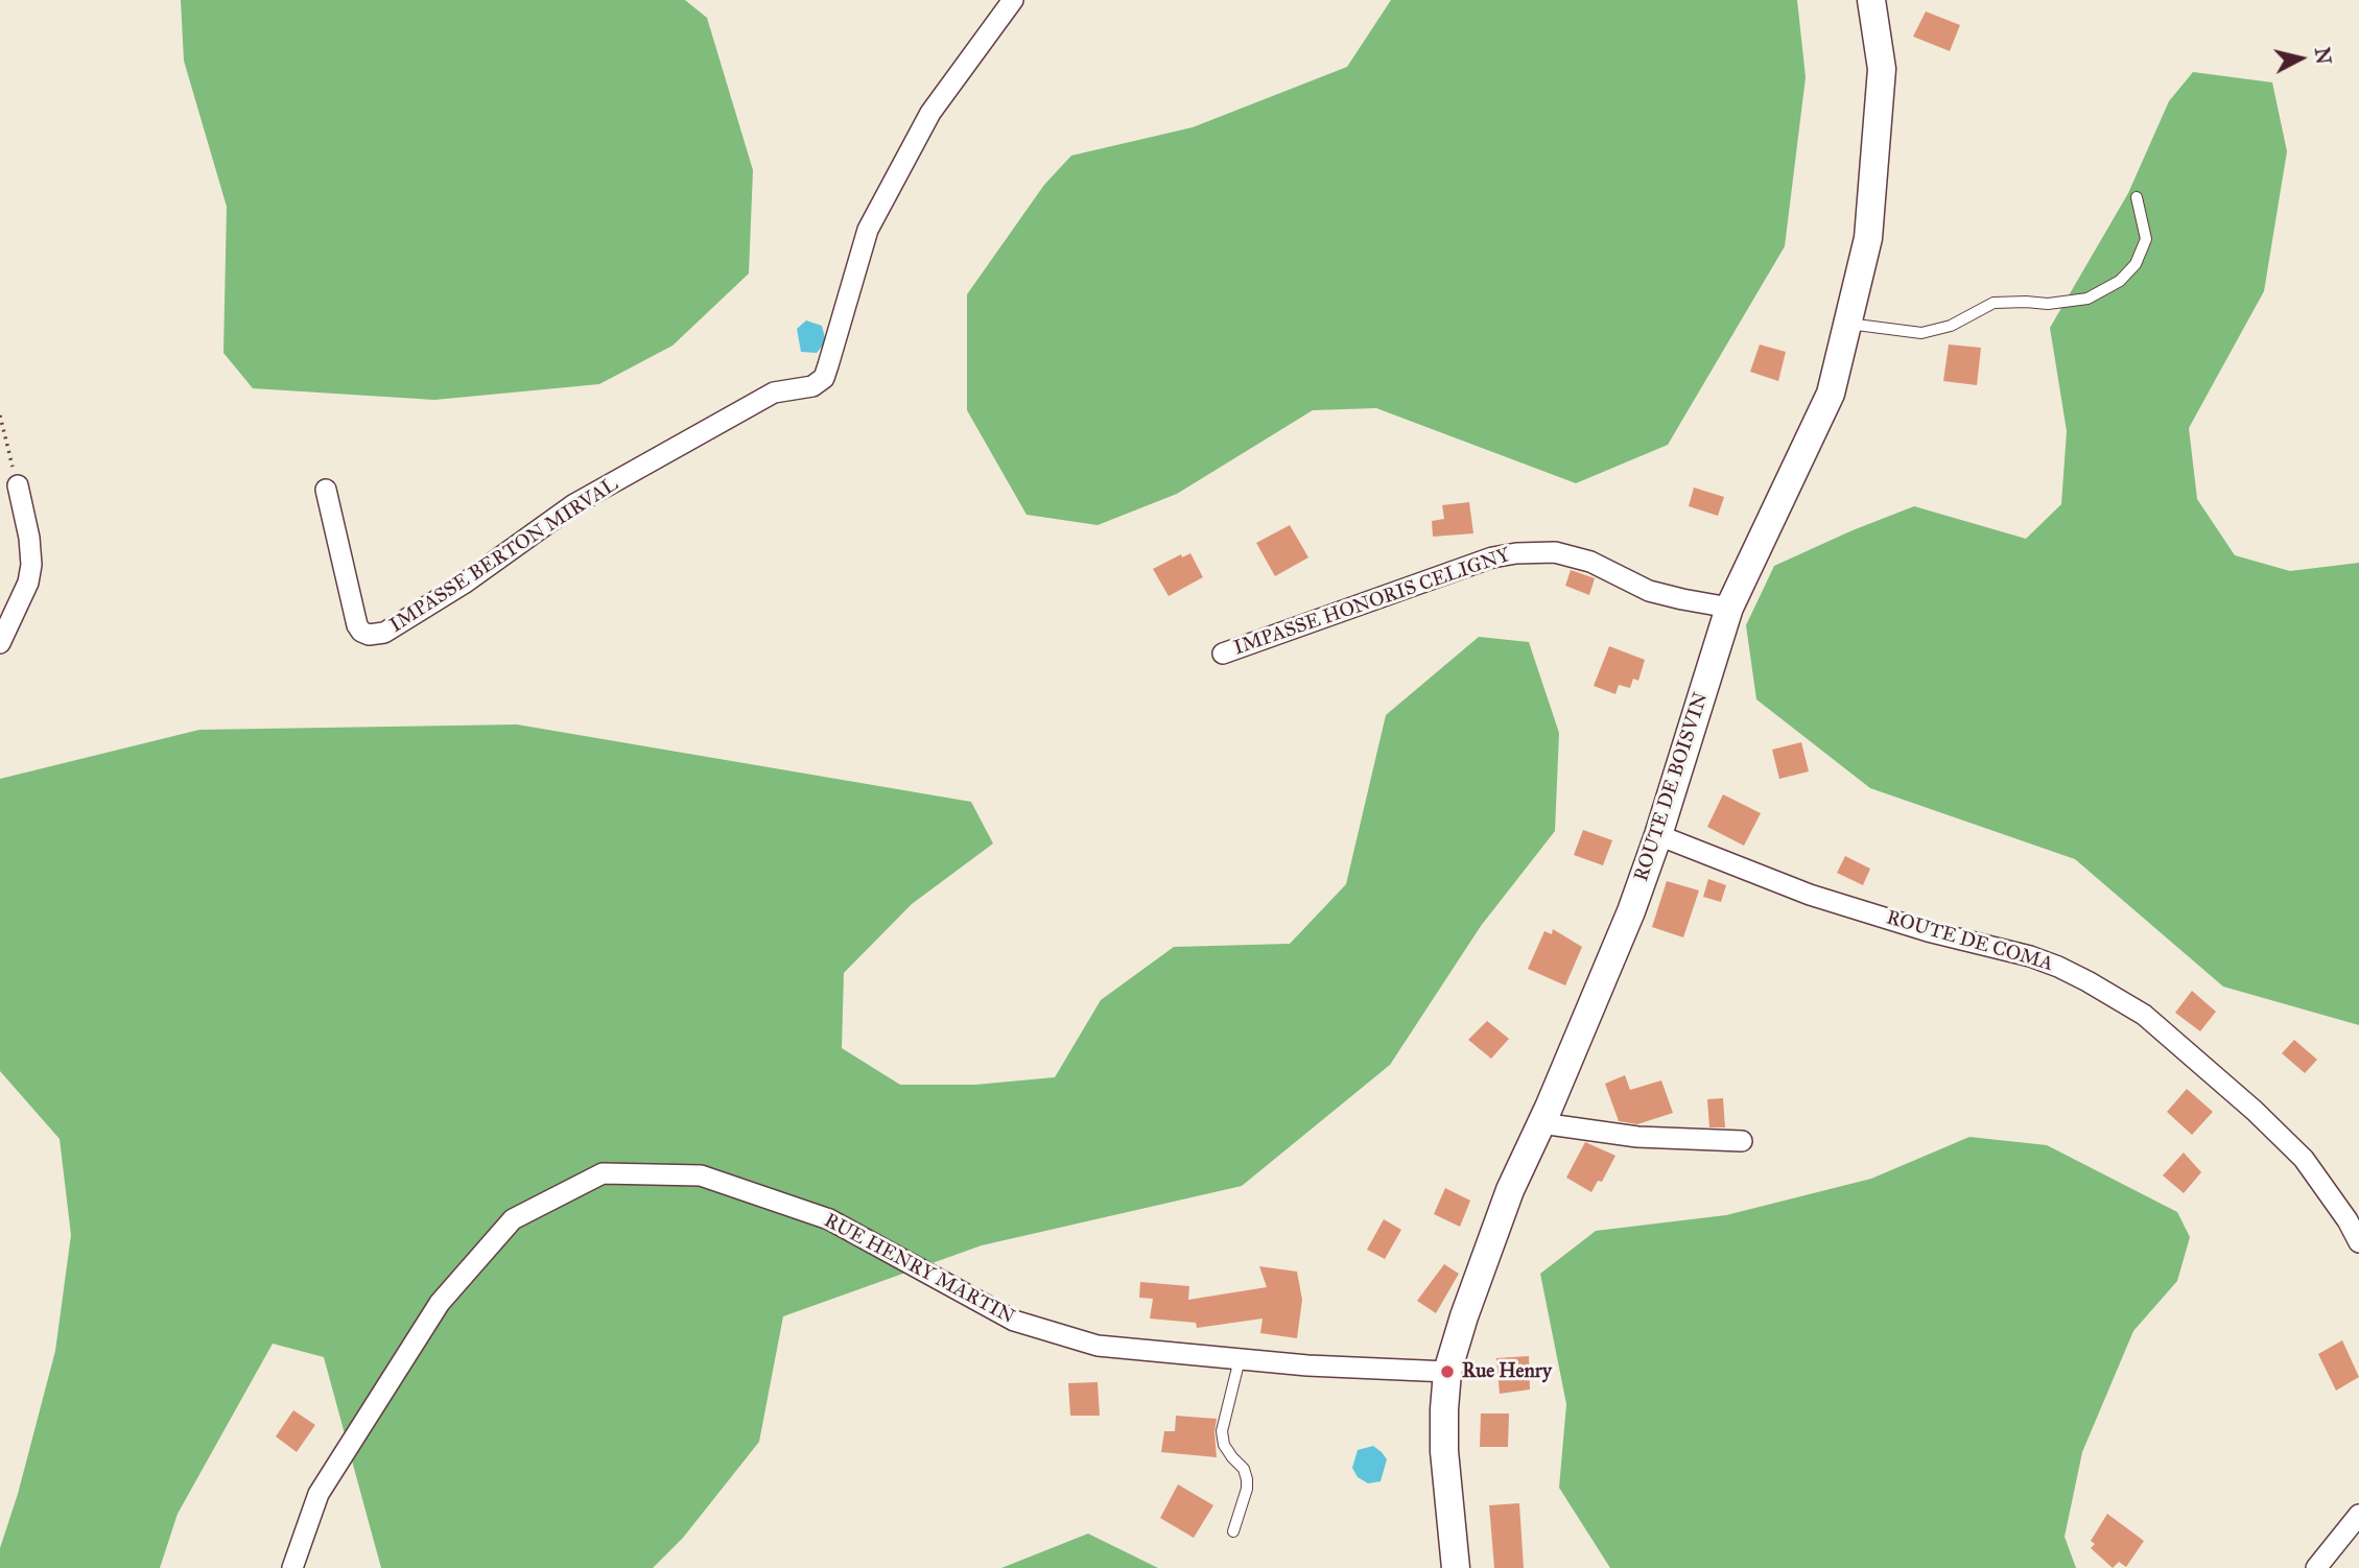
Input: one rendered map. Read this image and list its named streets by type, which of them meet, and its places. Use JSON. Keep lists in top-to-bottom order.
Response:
{
  "streets": {
    "main road": ["ROUTE DE BOISVIN"],
    "street": [
      "IMPASSE BERTON MIRVAL",
      "IMPASSE HONORIS CELIGNY",
      "ROUTE DE COMA",
      "RUE HENRY MARTIN"
    ]
  },
  "crossings": [
    ["IMPASSE HONORIS CELIGNY", "ROUTE DE BOISVIN"],
    ["ROUTE DE BOISVIN", "ROUTE DE COMA"],
    ["ROUTE DE BOISVIN", "RUE HENRY MARTIN"]
  ],
  "places": ["Rue Henry"],
  "north": "right"
}
